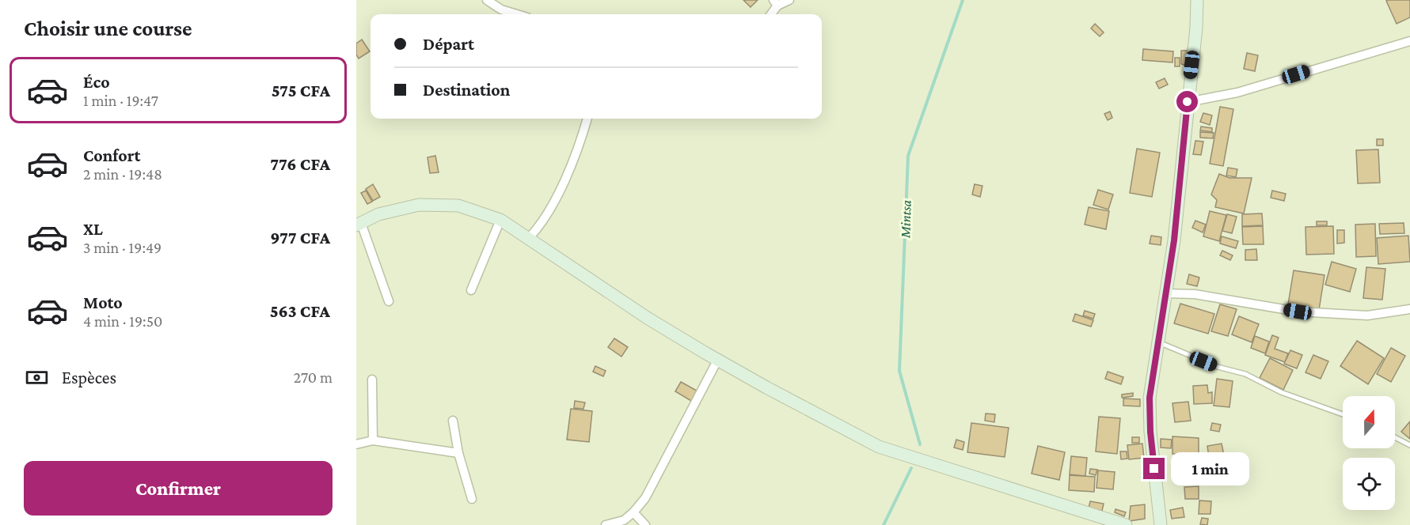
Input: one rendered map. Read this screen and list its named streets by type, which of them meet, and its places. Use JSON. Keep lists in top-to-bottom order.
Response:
{
  "water": ["Mintsa"],
  "north": "top",
  "page": {
    "heading": "Choisir une course",
    "banner": ["Départ", "Destination"],
    "list": [
      {
        "name": "Éco",
        "note": "1 min · 19:47",
        "value": "575 CFA"
      },
      {
        "name": "Confort",
        "note": "2 min · 19:48",
        "value": "776 CFA"
      },
      {
        "name": "XL",
        "note": "3 min · 19:49",
        "value": "977 CFA"
      },
      {
        "name": "Moto",
        "note": "4 min · 19:50",
        "value": "563 CFA"
      }
    ],
    "pay": ["Espèces", "270 m"],
    "buttons": "Confirmer",
    "bubble": "1 min"
  }
}
